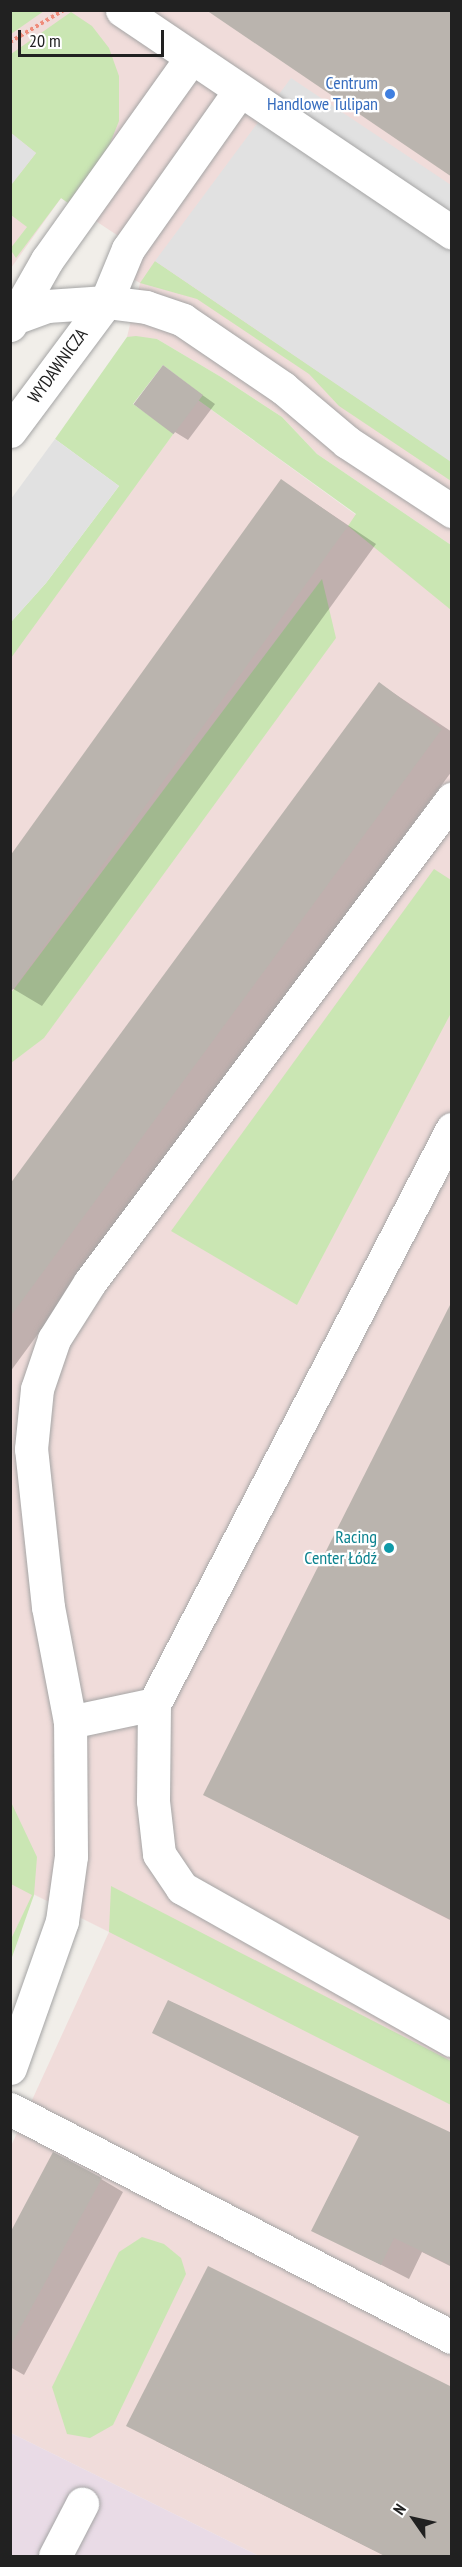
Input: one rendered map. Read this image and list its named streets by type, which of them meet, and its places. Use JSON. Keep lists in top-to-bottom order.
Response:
{
  "streets": {
    "street": ["WYDAWNICZA"]
  },
  "places": ["Centrum Handlowe Tulipan", "Racing Center Łódź"],
  "scale_bar": "20 m",
  "north": "top left"
}
